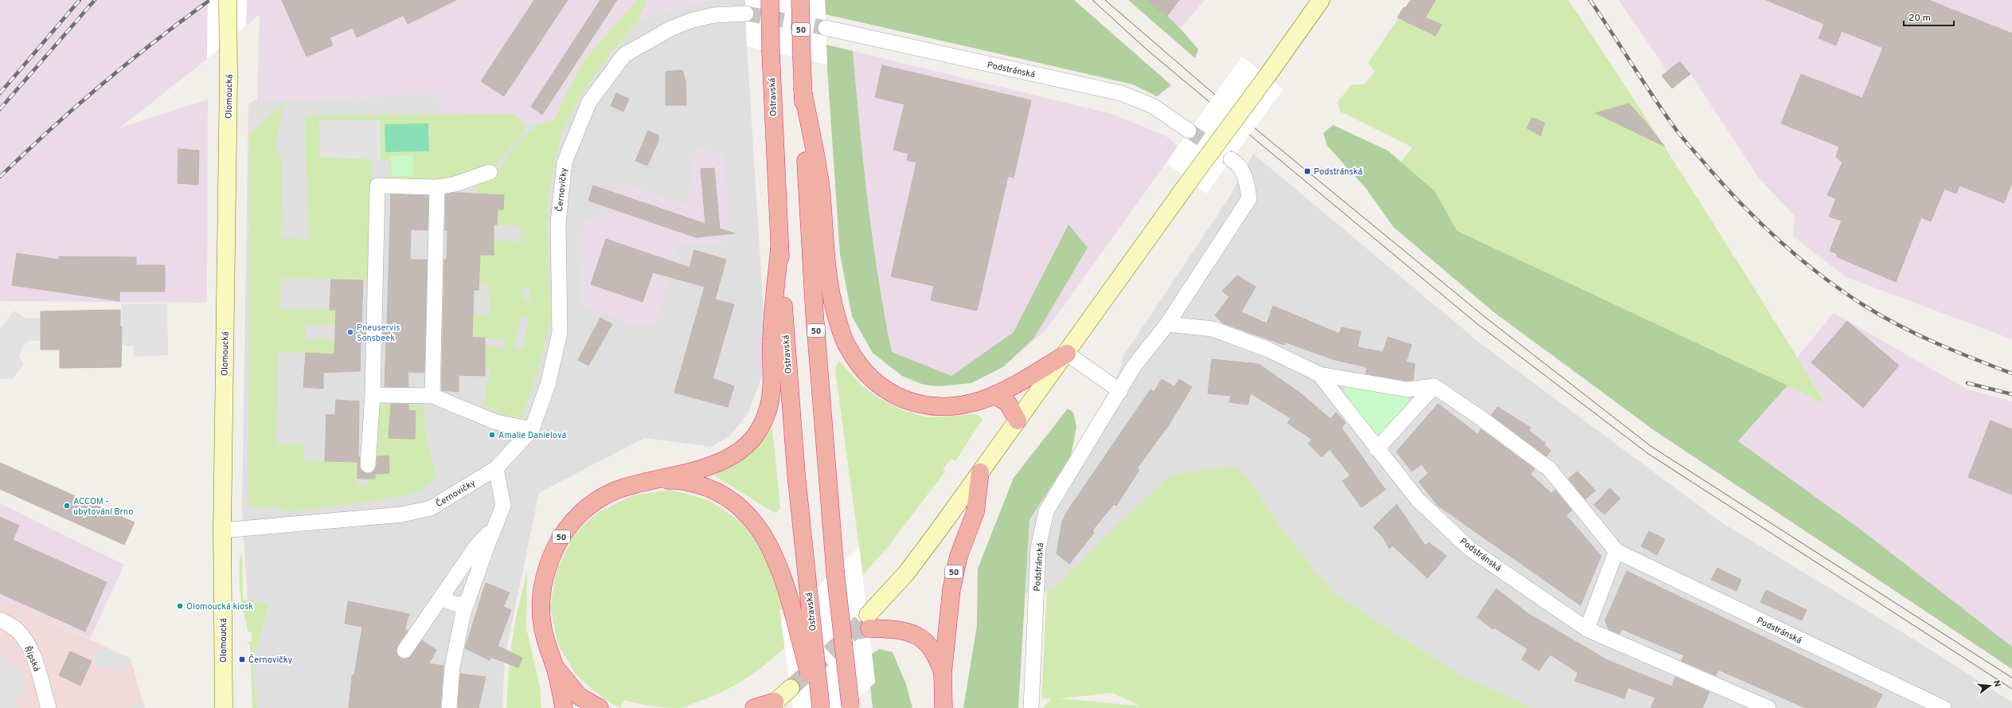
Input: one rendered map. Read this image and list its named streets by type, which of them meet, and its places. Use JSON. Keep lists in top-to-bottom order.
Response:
{
  "streets": {
    "highway": ["50", "Ostravská"],
    "main road": ["Olomoucká"],
    "street": ["Podstránská", "Černovičky", "Řípská"]
  },
  "crossings": [
    ["50", "Ostravská"],
    ["Olomoucká", "Černovičky"]
  ],
  "places": {
    "transit": ["Podstránská", "Černovičky"],
    "other": [
      "Pneuservis Sonsbeek",
      "Amalie Danielová",
      "ACCOM - ubytování Brno",
      "Olomoucká kiosk"
    ]
  },
  "scale_bar": "20 m",
  "north": "right"
}
